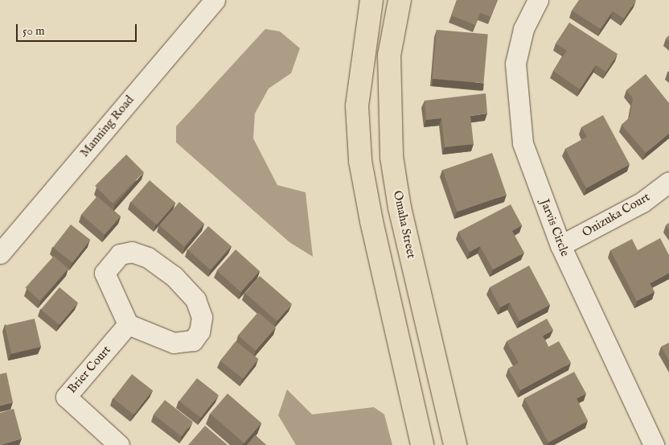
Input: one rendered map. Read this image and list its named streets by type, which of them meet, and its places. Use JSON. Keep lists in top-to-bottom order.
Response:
{
  "streets": {
    "main road": ["Omaha Street"],
    "street": [
      "Manning Road",
      "Onizuka Court",
      "Jarvis Circle",
      "Brier Court"
    ]
  },
  "crossings": [
    ["Onizuka Court", "Jarvis Circle"]
  ],
  "scale_bar": "50 m"
}
